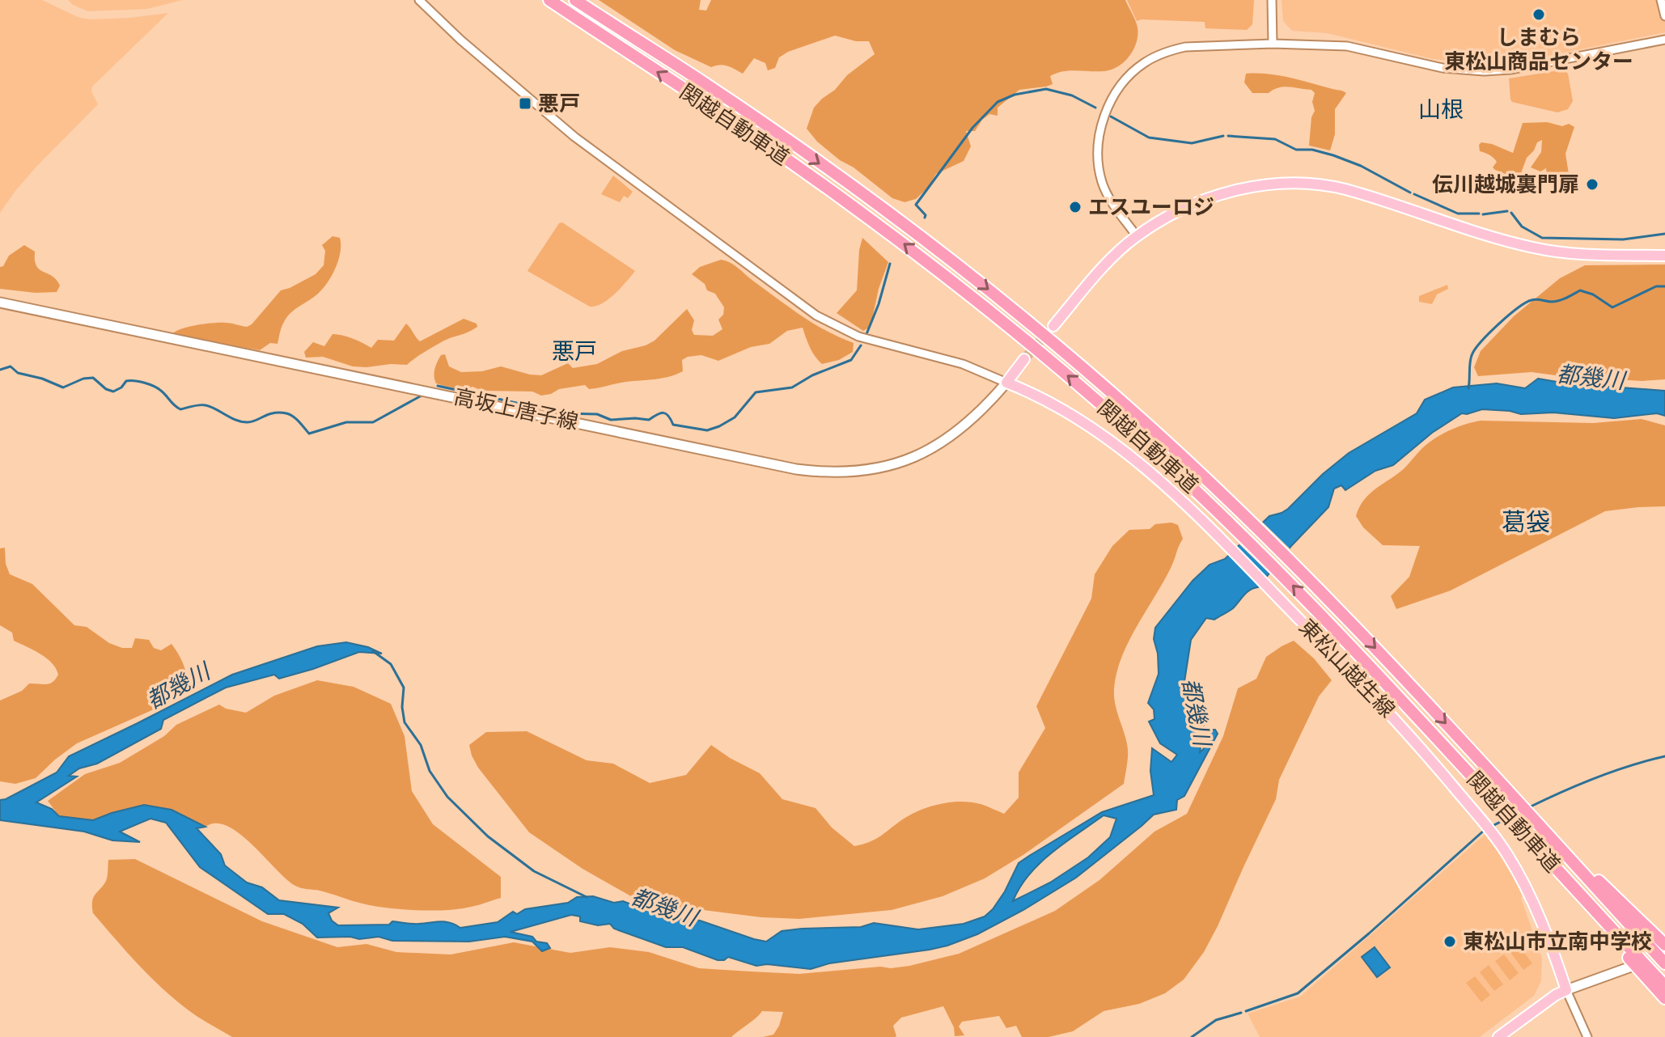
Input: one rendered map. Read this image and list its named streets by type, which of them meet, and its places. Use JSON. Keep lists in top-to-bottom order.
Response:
{
  "streets": {
    "highway": ["関越自動車道"],
    "main road": ["高坂上唐子線", "東松山越生線"]
  },
  "crossings": [
    ["高坂上唐子線", "東松山越生線"]
  ],
  "districts": ["山根", "悪戸", "葛袋"],
  "water": ["都幾川"],
  "places": {
    "other": [
      "しまむら 東松山商品センター",
      "伝川越城裏門扉",
      "エスユーロジ",
      "東松山市立南中学校"
    ],
    "transit": ["悪戸"]
  }
}
